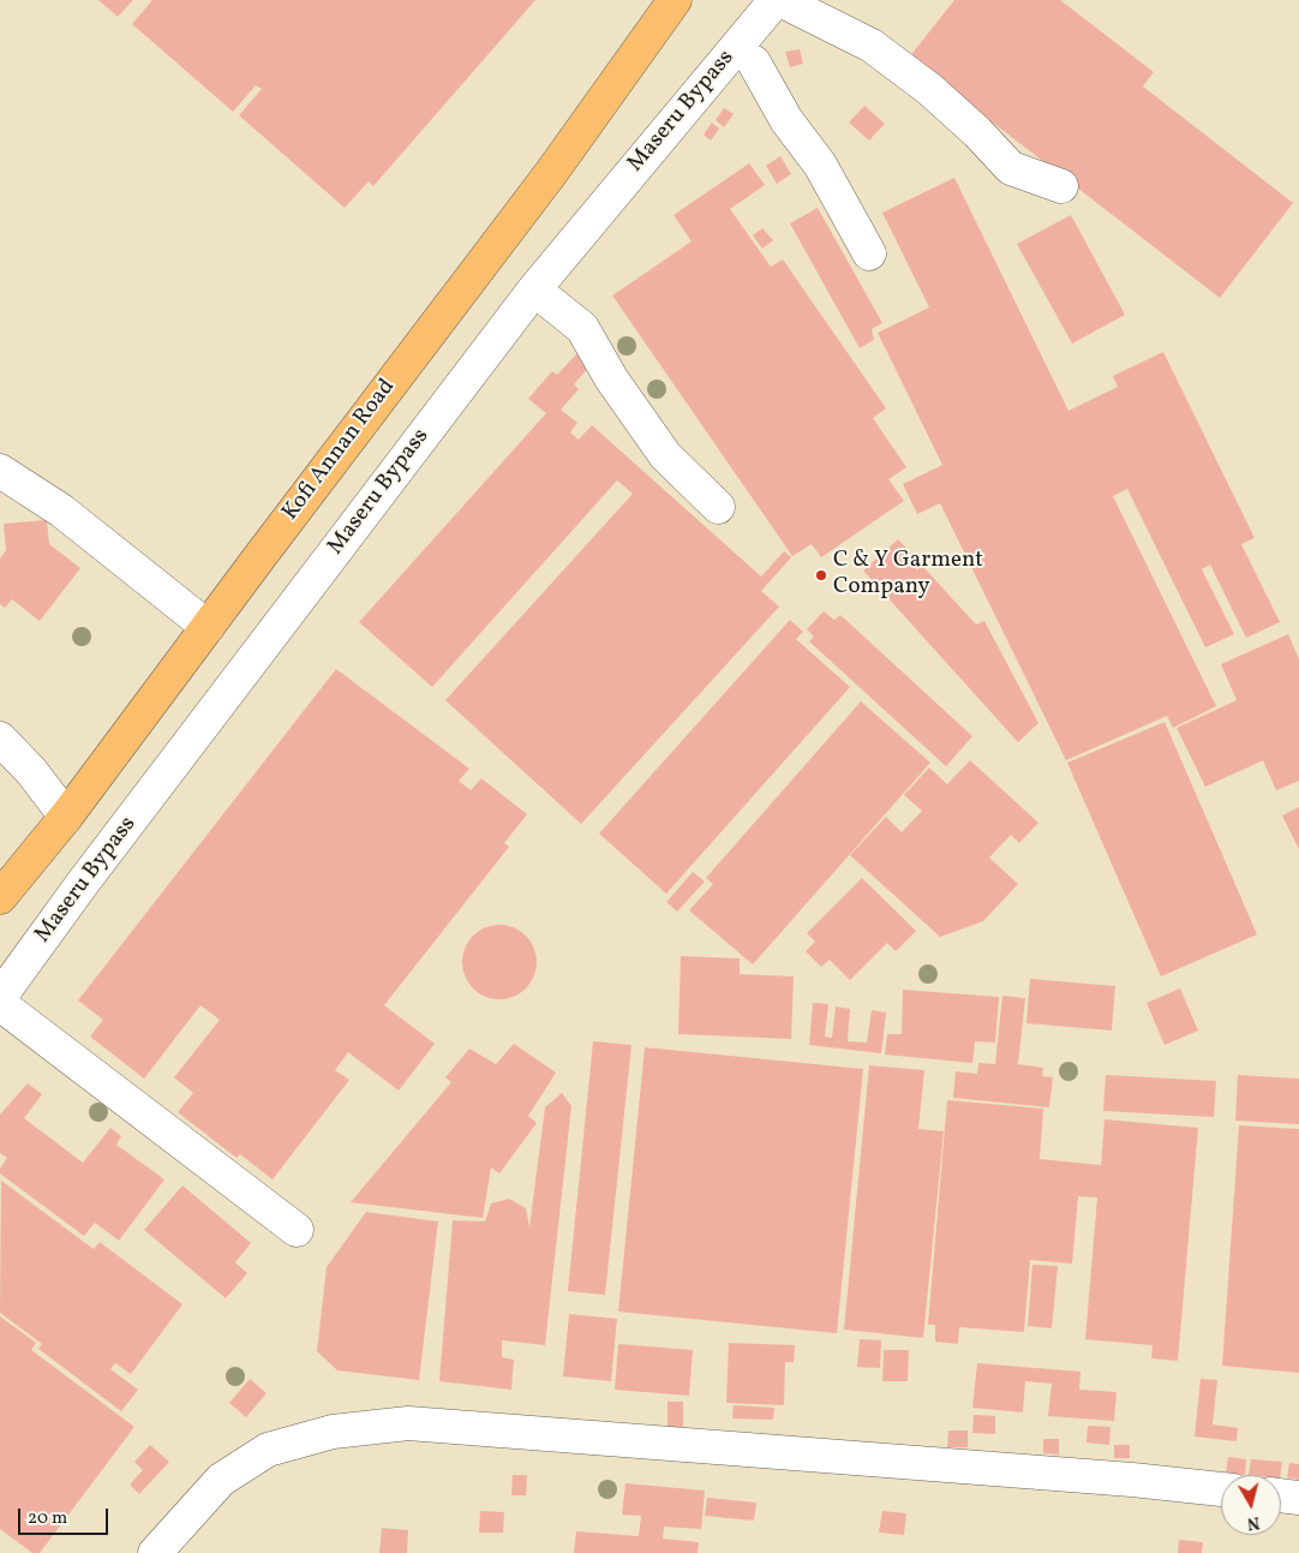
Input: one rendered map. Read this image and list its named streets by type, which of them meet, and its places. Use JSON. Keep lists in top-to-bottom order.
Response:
{
  "streets": {
    "main road": ["Kofi Annan Road"],
    "street": ["Maseru Bypass"]
  },
  "places": ["C & Y Garment Company"],
  "scale_bar": "20 m",
  "north": "bottom"
}
